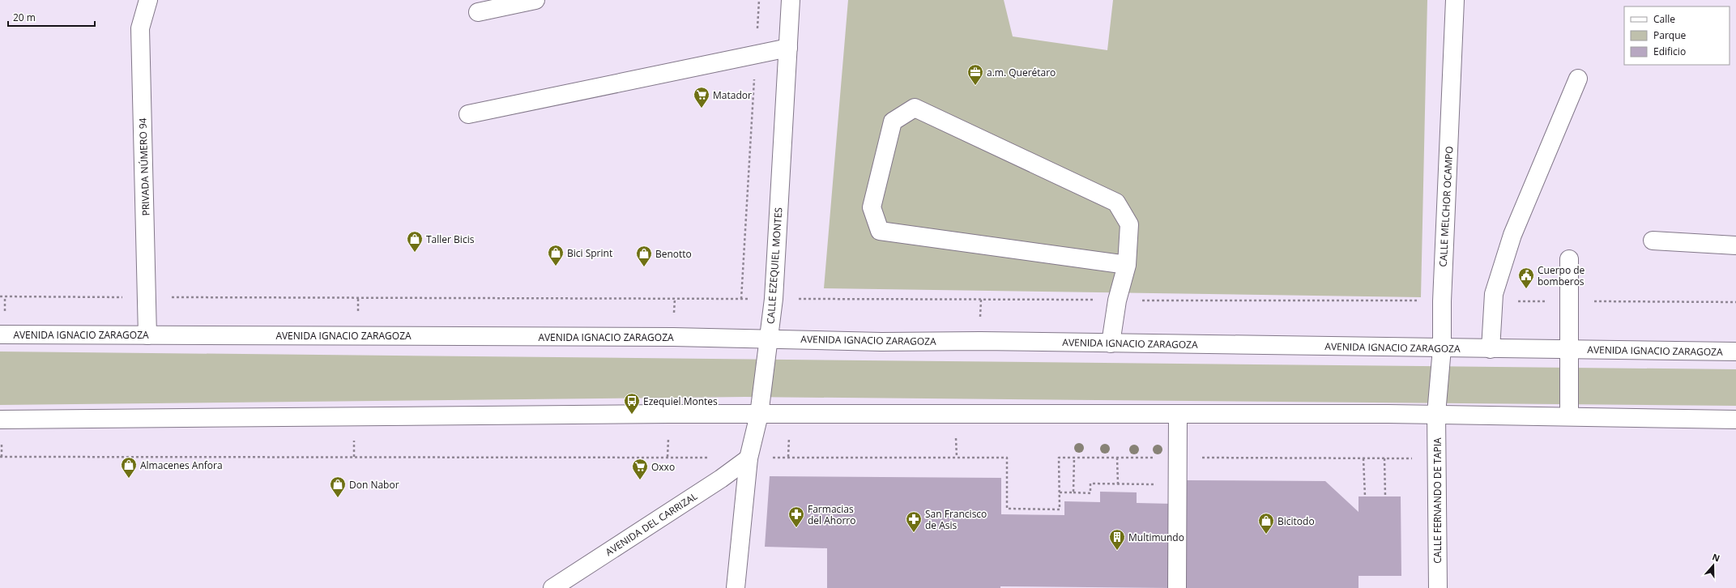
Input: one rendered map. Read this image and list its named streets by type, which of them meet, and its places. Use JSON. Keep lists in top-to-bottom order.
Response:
{
  "streets": {
    "main road": [
      "PRIVADA NÚMERO 94",
      "CALLE MELCHOR OCAMPO",
      "CALLE EZEQUIEL MONTES",
      "AVENIDA IGNACIO ZARAGOZA",
      "CALLE FERNANDO DE TAPIA",
      "AVENIDA DEL CARRIZAL"
    ]
  },
  "crossings": [
    ["PRIVADA NÚMERO 94", "AVENIDA IGNACIO ZARAGOZA"],
    ["CALLE MELCHOR OCAMPO", "AVENIDA IGNACIO ZARAGOZA"],
    ["CALLE MELCHOR OCAMPO", "CALLE FERNANDO DE TAPIA"],
    ["CALLE EZEQUIEL MONTES", "AVENIDA IGNACIO ZARAGOZA"],
    ["CALLE EZEQUIEL MONTES", "AVENIDA DEL CARRIZAL"]
  ],
  "places": {
    "office": ["a.m. Querétaro"],
    "supermarket": ["Matador", "Oxxo"],
    "shop": [
      "Taller Bicis",
      "Bici Sprint",
      "Benotto",
      "Almacenes Anfora",
      "Don Nabor",
      "Bicitodo"
    ],
    "public building": ["Cuerpo de bomberos"],
    "bus stop": ["Ezequiel Montes"],
    "pharmacy": ["Farmacias del Ahorro", "San Francisco de Asis"],
    "building": ["Multimundo"]
  },
  "legend": ["Calle", "Parque", "Edificio"],
  "scale_bar": "20 m",
  "north": "top"
}
